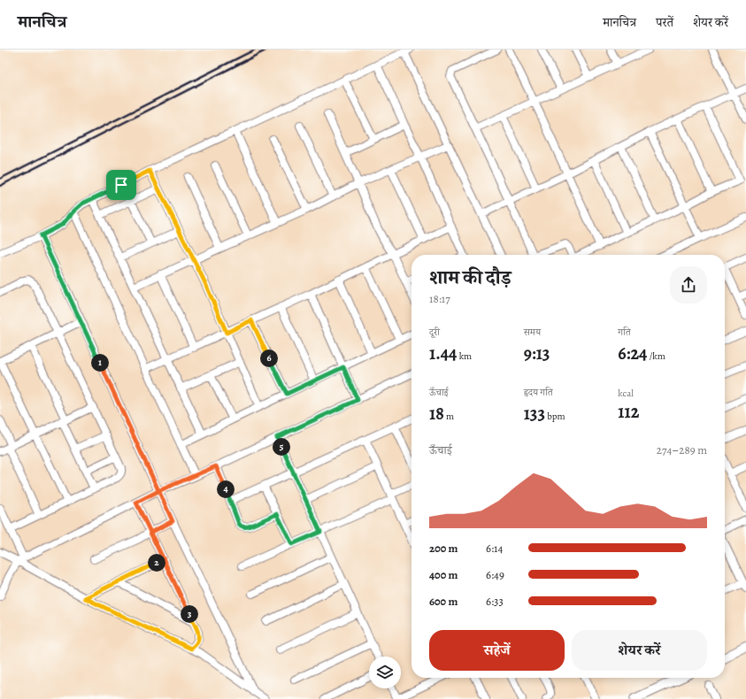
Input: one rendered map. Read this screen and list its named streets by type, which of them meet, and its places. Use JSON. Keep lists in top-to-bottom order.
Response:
{
  "page": {
    "header": "मानचित्र",
    "nav": ["मानचित्र", "परतें", "शेयर करें"],
    "heading": ["शाम की दौड़", "18:17"],
    "stats": [
      ["दूरी", "1.44 km"],
      ["समय", "9:13"],
      ["गति", "6:24 /km"],
      ["ऊँचाई", "18 m"],
      ["हृदय गति", "133 bpm"],
      ["kcal", "112"]
    ],
    "pins": [
      "6",
      "1",
      "5",
      "4",
      "2",
      "3"
    ],
    "chart": ["ऊँचाई", "274–289 m"],
    "list": [
      {
        "name": "200 m",
        "note": "6:14"
      },
      {
        "name": "400 m",
        "note": "6:49"
      },
      {
        "name": "600 m",
        "note": "6:33"
      }
    ],
    "buttons": ["सहेजें", "शेयर करें"]
  }
}
